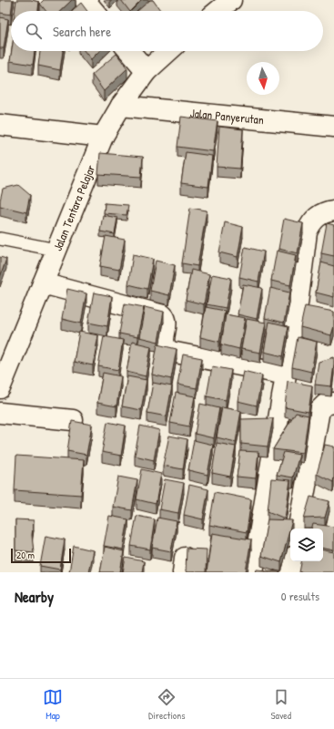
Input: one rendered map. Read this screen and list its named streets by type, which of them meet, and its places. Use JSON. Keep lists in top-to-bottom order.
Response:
{
  "streets": {
    "street": ["Jalan Panyerutan", "Jalan Tentara Pelajar"]
  },
  "crossings": [
    ["Jalan Panyerutan", "Jalan Tentara Pelajar"]
  ],
  "scale_bar": "20 m",
  "north": "bottom",
  "page": {
    "search": "Search here",
    "scale": "20 m",
    "heading": ["Nearby", "0 results"],
    "nav": ["Map", "Directions", "Saved"]
  }
}
